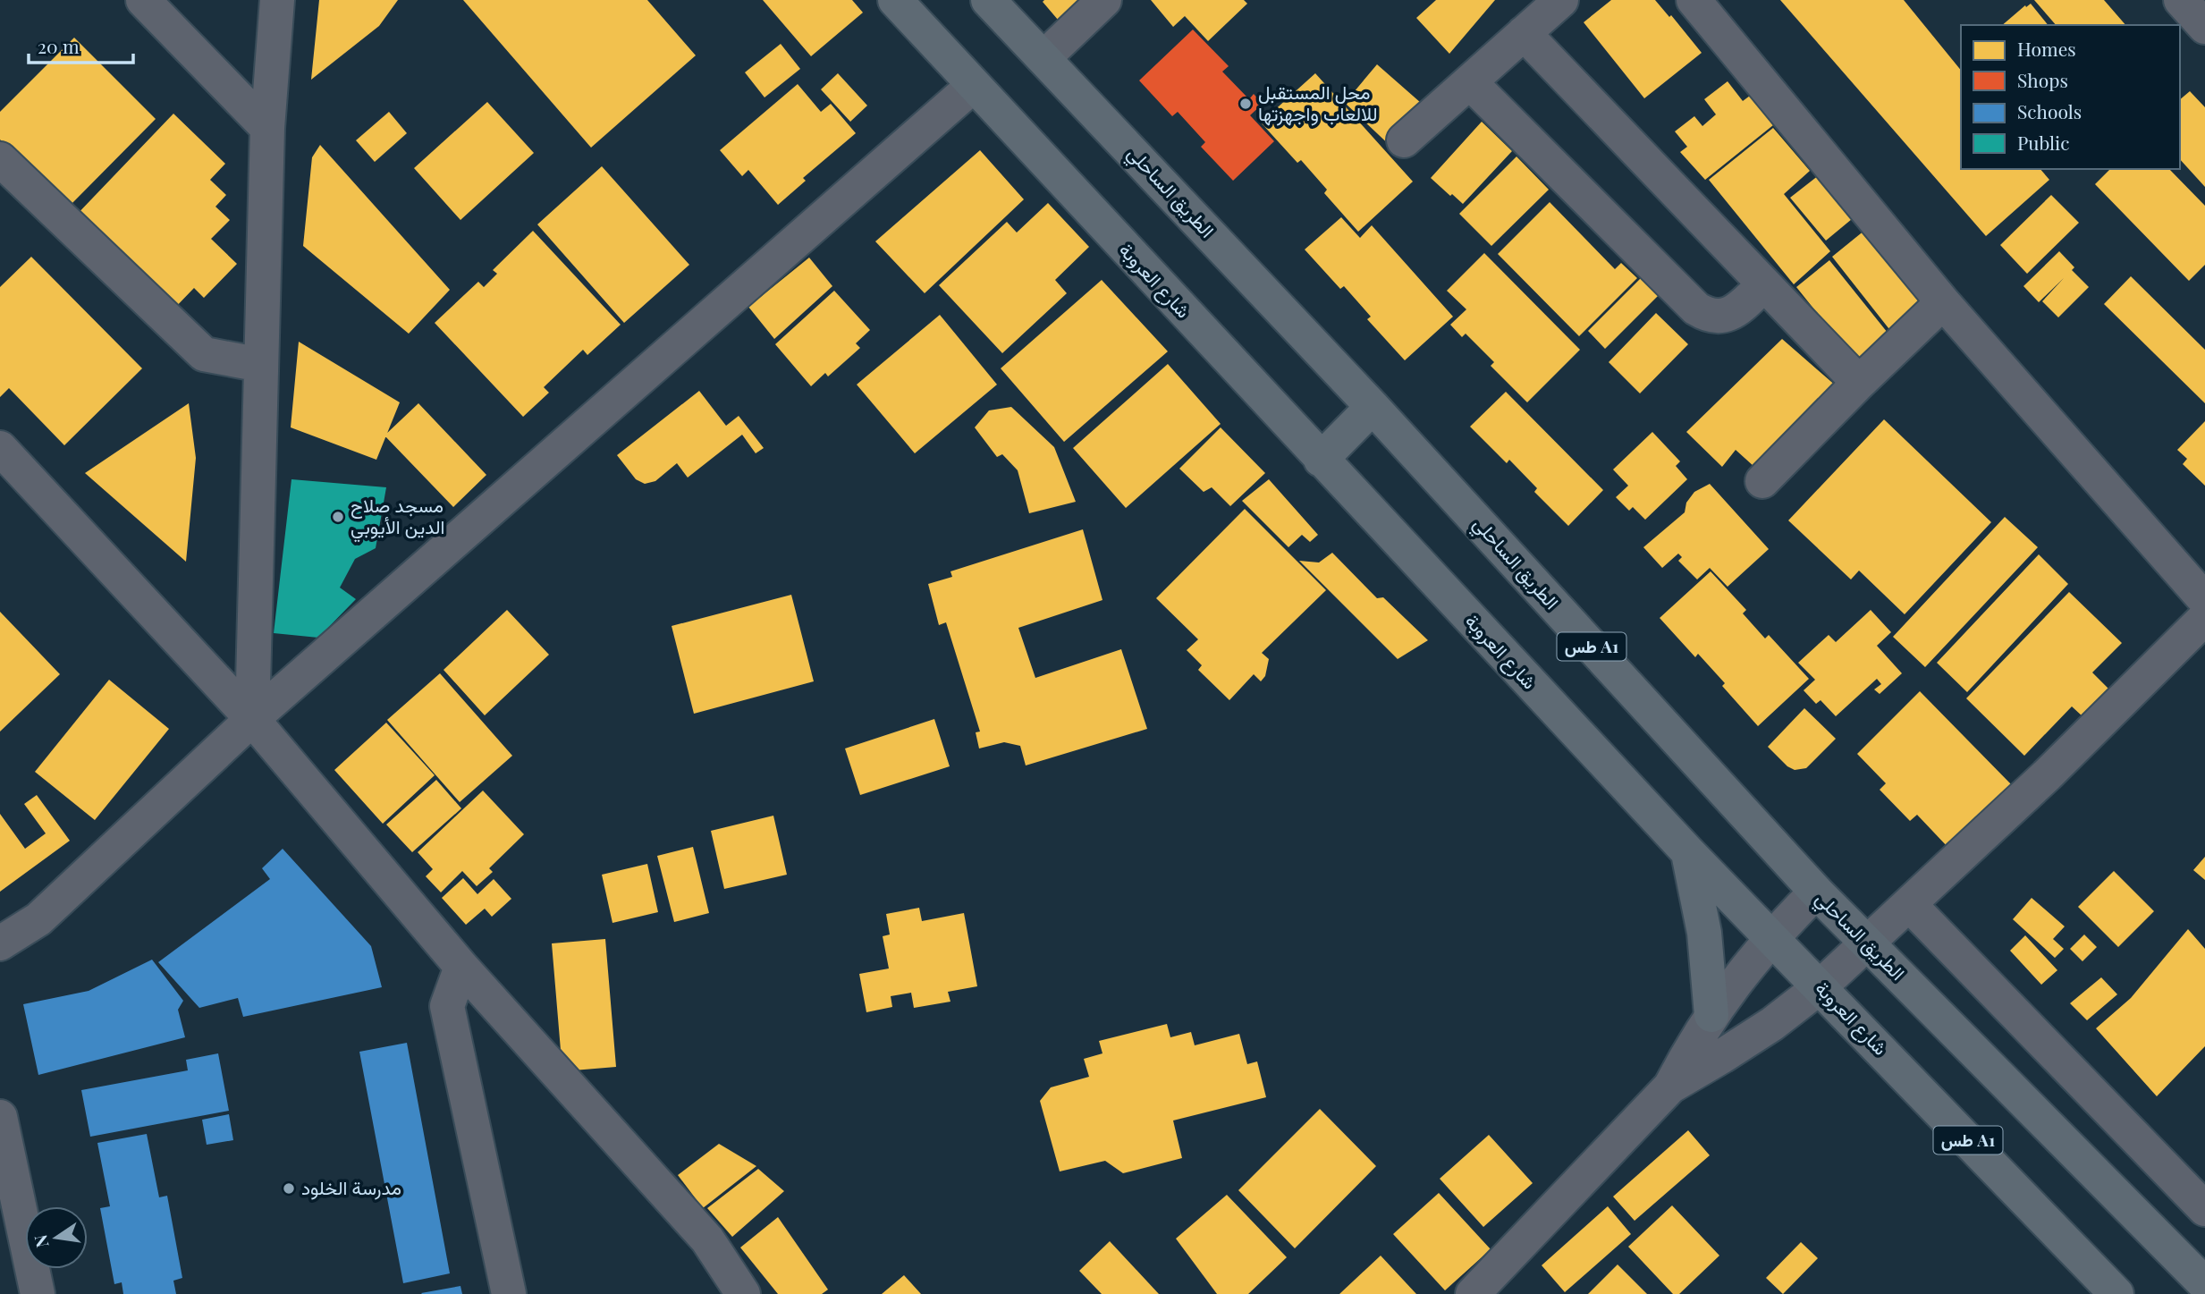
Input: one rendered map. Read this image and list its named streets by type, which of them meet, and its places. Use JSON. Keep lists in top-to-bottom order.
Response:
{
  "streets": {
    "highway": ["الطريق الساحلي", "شارع العروبة", "طس A1"]
  },
  "places": ["محل المستقبل للالعاب واجهزتها", "مسجد صلاح الدين الأيوبي", "مدرسة الخلود"],
  "legend": [
    "Homes",
    "Shops",
    "Schools",
    "Public"
  ],
  "scale_bar": "20 m",
  "north": "left"
}
